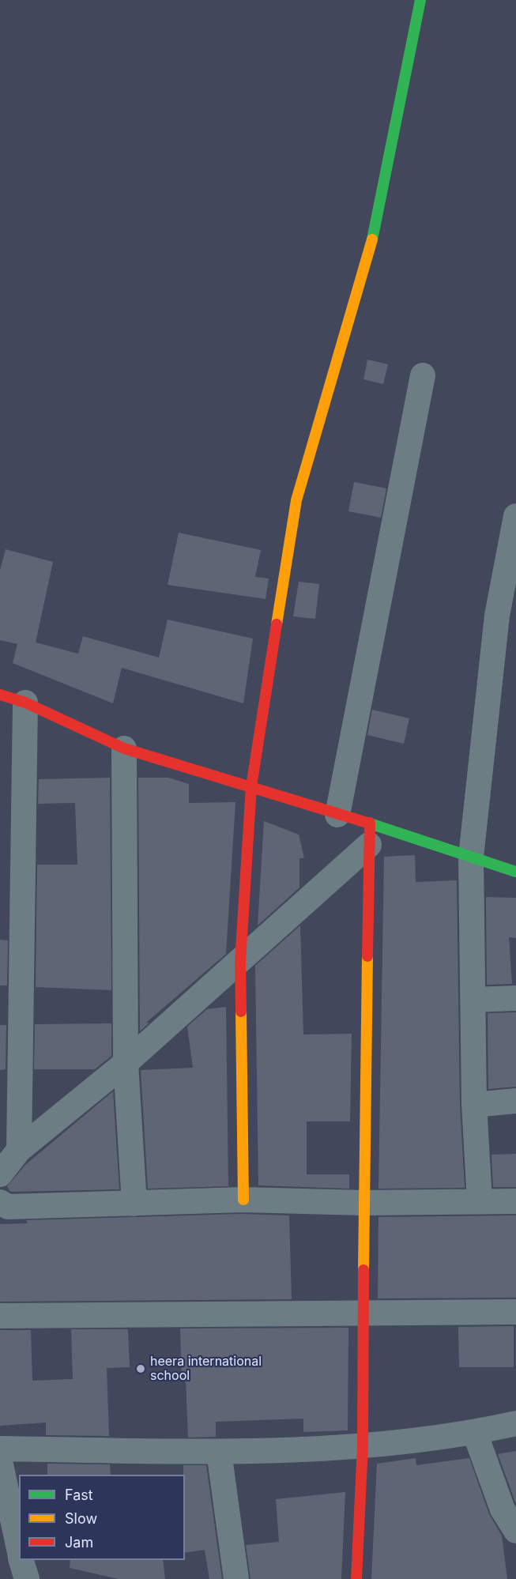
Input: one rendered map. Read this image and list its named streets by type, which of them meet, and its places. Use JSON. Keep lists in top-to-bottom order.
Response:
{
  "places": ["heera international school"],
  "legend": ["Fast", "Slow", "Jam"]
}
